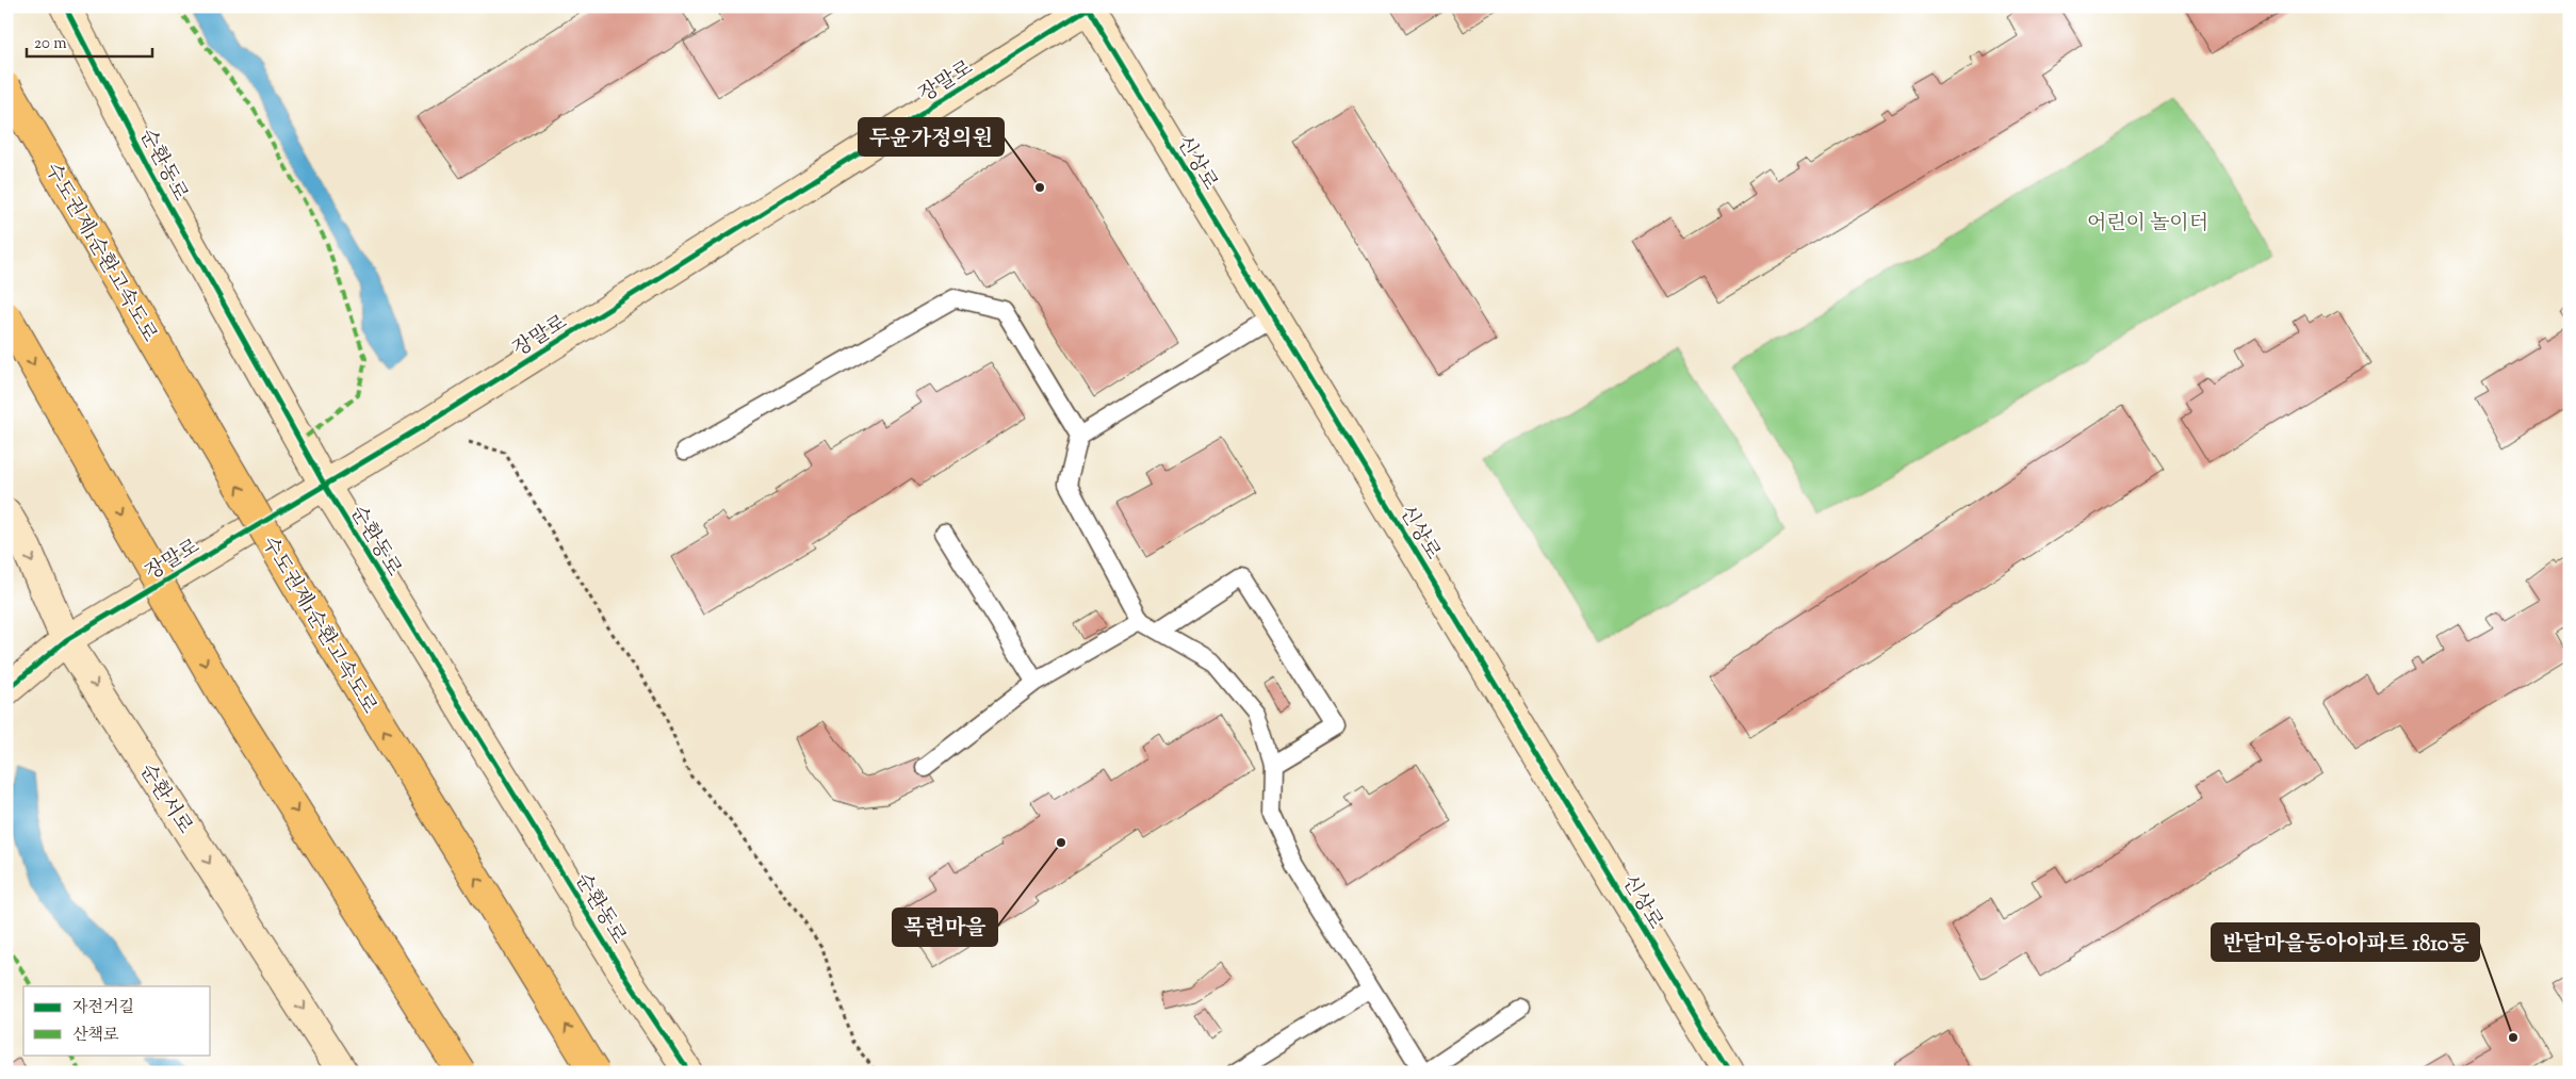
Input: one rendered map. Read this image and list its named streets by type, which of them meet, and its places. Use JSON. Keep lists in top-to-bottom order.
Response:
{
  "streets": {
    "highway": ["수도권제1순환고속도로"],
    "street": [
      "장말로",
      "신상로",
      "순환동로",
      "순환서로"
    ]
  },
  "crossings": [
    ["장말로", "신상로"],
    ["장말로", "순환동로"],
    ["장말로", "순환서로"]
  ],
  "one_way": ["순환서로"],
  "parks": ["어린이 놀이터"],
  "places": ["두윤가정의원", "목련마을", "반달마을동아아파트 1810동"],
  "legend": ["자전거길", "산책로"],
  "scale_bar": "20 m"
}
